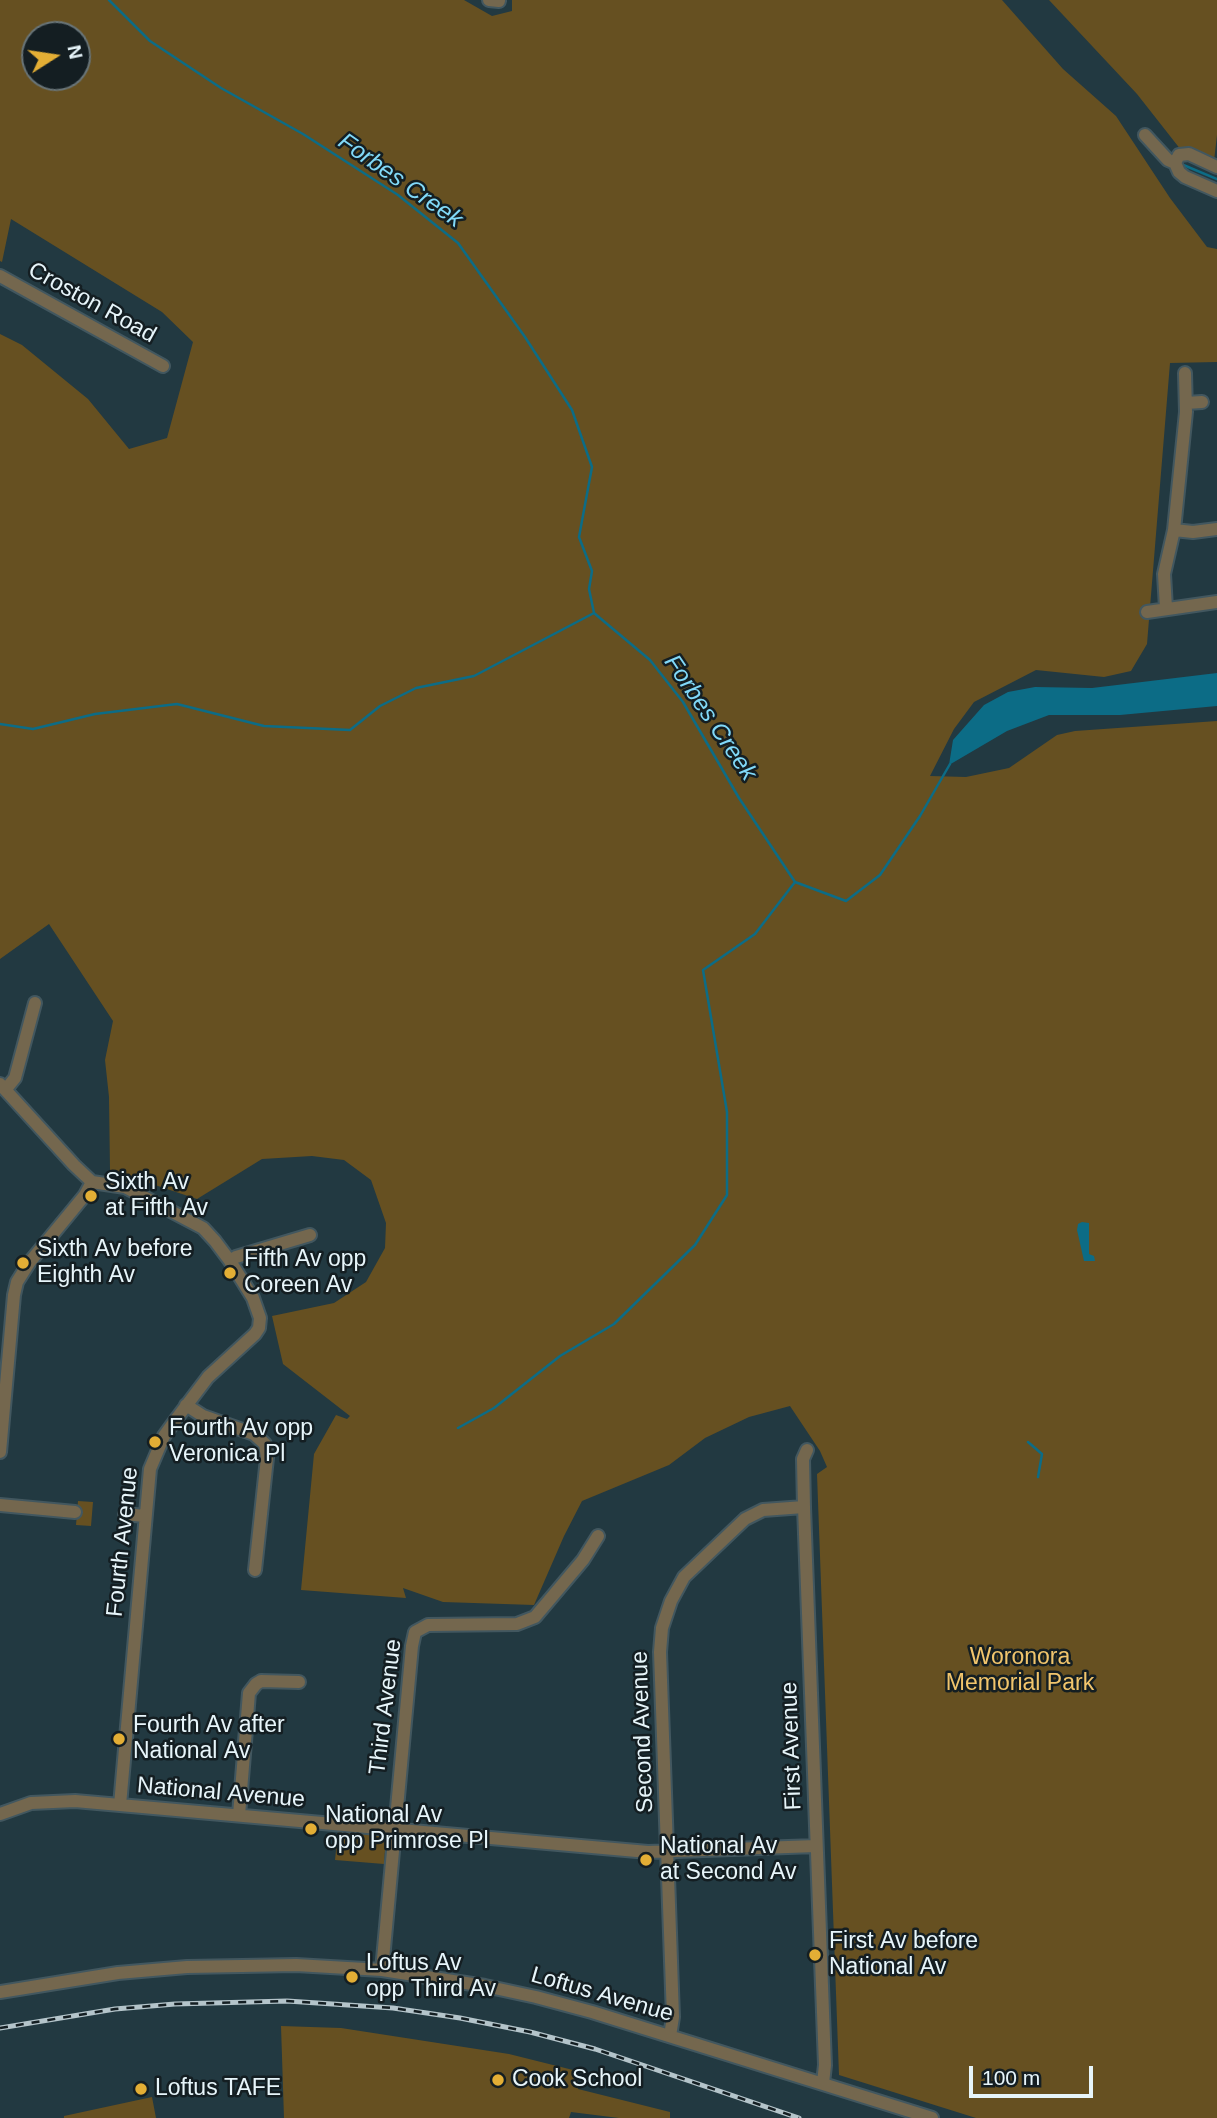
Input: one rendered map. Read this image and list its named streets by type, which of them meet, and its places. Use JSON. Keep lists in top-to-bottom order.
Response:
{
  "streets": {
    "street": [
      "Croston Road",
      "Fourth Avenue",
      "Third Avenue",
      "Second Avenue",
      "First Avenue",
      "National Avenue",
      "Loftus Avenue"
    ]
  },
  "crossings": [
    ["Fourth Avenue", "National Avenue"],
    ["Third Avenue", "National Avenue"],
    ["Third Avenue", "Loftus Avenue"],
    ["Second Avenue", "First Avenue"],
    ["Second Avenue", "National Avenue"],
    ["Second Avenue", "Loftus Avenue"],
    ["First Avenue", "National Avenue"],
    ["First Avenue", "Loftus Avenue"]
  ],
  "water": ["Forbes Creek"],
  "parks": ["Woronora Memorial Park"],
  "places": [
    "Sixth Av at Fifth Av",
    "Sixth Av before Eighth Av",
    "Fifth Av opp Coreen Av",
    "Fourth Av opp Veronica Pl",
    "Fourth Av after National Av",
    "National Av opp Primrose Pl",
    "National Av at Second Av",
    "First Av before National Av",
    "Loftus Av opp Third Av",
    "Cook School",
    "Loftus TAFE"
  ],
  "scale_bar": "100 m",
  "north": "right"
}
